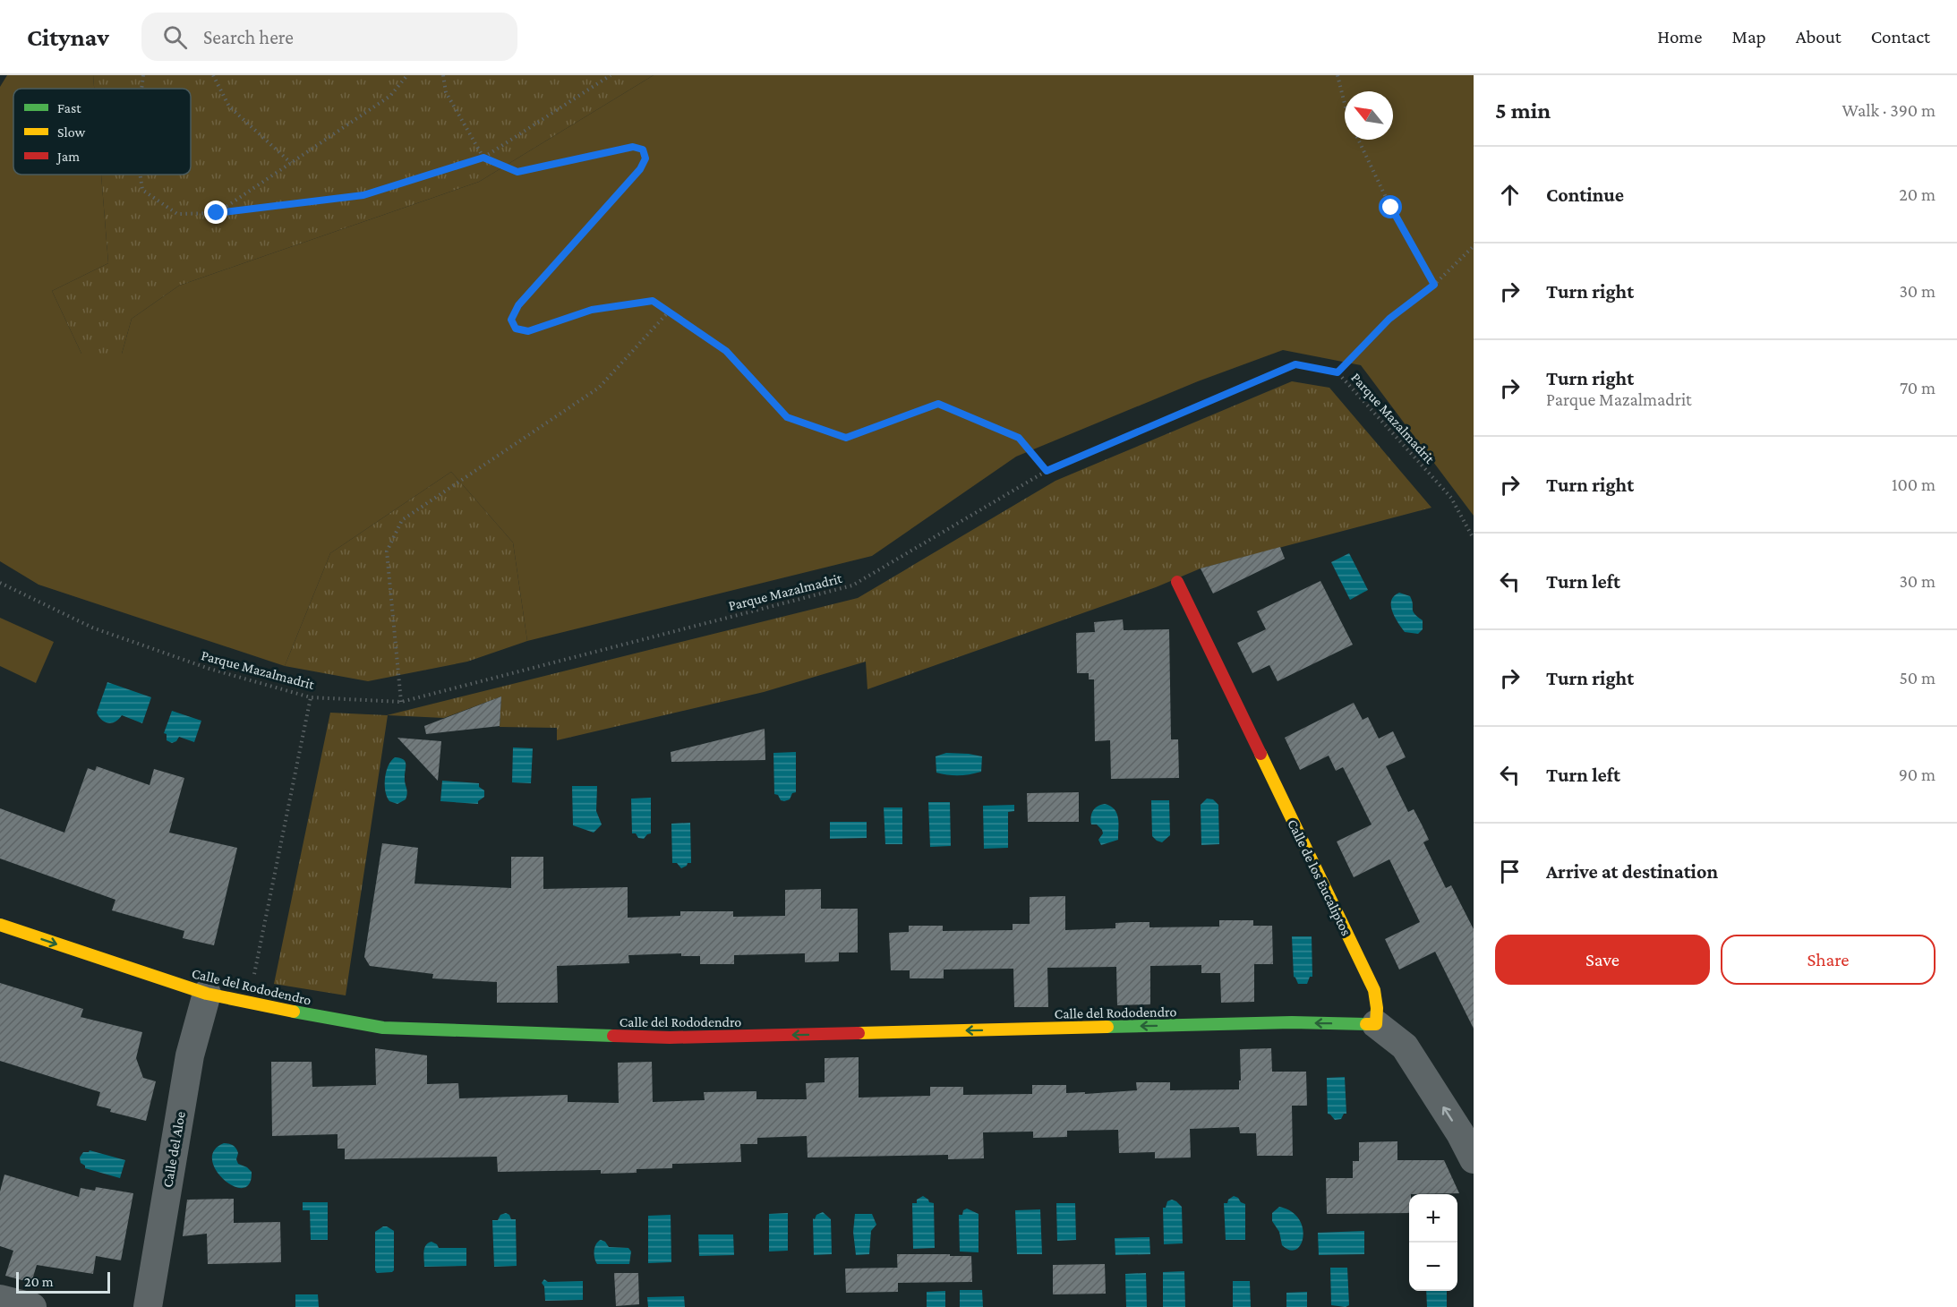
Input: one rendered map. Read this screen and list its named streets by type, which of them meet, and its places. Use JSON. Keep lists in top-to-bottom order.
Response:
{
  "streets": {
    "street": ["Calle de los Eucaliptos", "Calle del Rododendro", "Calle del Aloe"],
    "path": ["Parque Mazalmadrit"]
  },
  "crossings": [
    ["Calle de los Eucaliptos", "Calle del Rododendro"],
    ["Calle del Rododendro", "Calle del Aloe"]
  ],
  "legend": ["Fast", "Slow", "Jam"],
  "scale_bar": "20 m",
  "north": "top left",
  "page": {
    "header": "Citynav",
    "search": "Search here",
    "nav": [
      "Home",
      "Map",
      "About",
      "Contact"
    ],
    "heading": ["5 min", "Walk · 390 m"],
    "list": [
      ["Continue", "20 m"],
      ["Turn right", "30 m"],
      ["Turn right", "Parque Mazalmadrit", "70 m"],
      ["Turn right", "100 m"],
      ["Turn left", "30 m"],
      ["Turn right", "50 m"],
      ["Turn left", "90 m"],
      "Arrive at destination"
    ],
    "buttons": ["Save", "Share"],
    "map_buttons": ["+", "−"],
    "scale": "20 m"
  }
}
